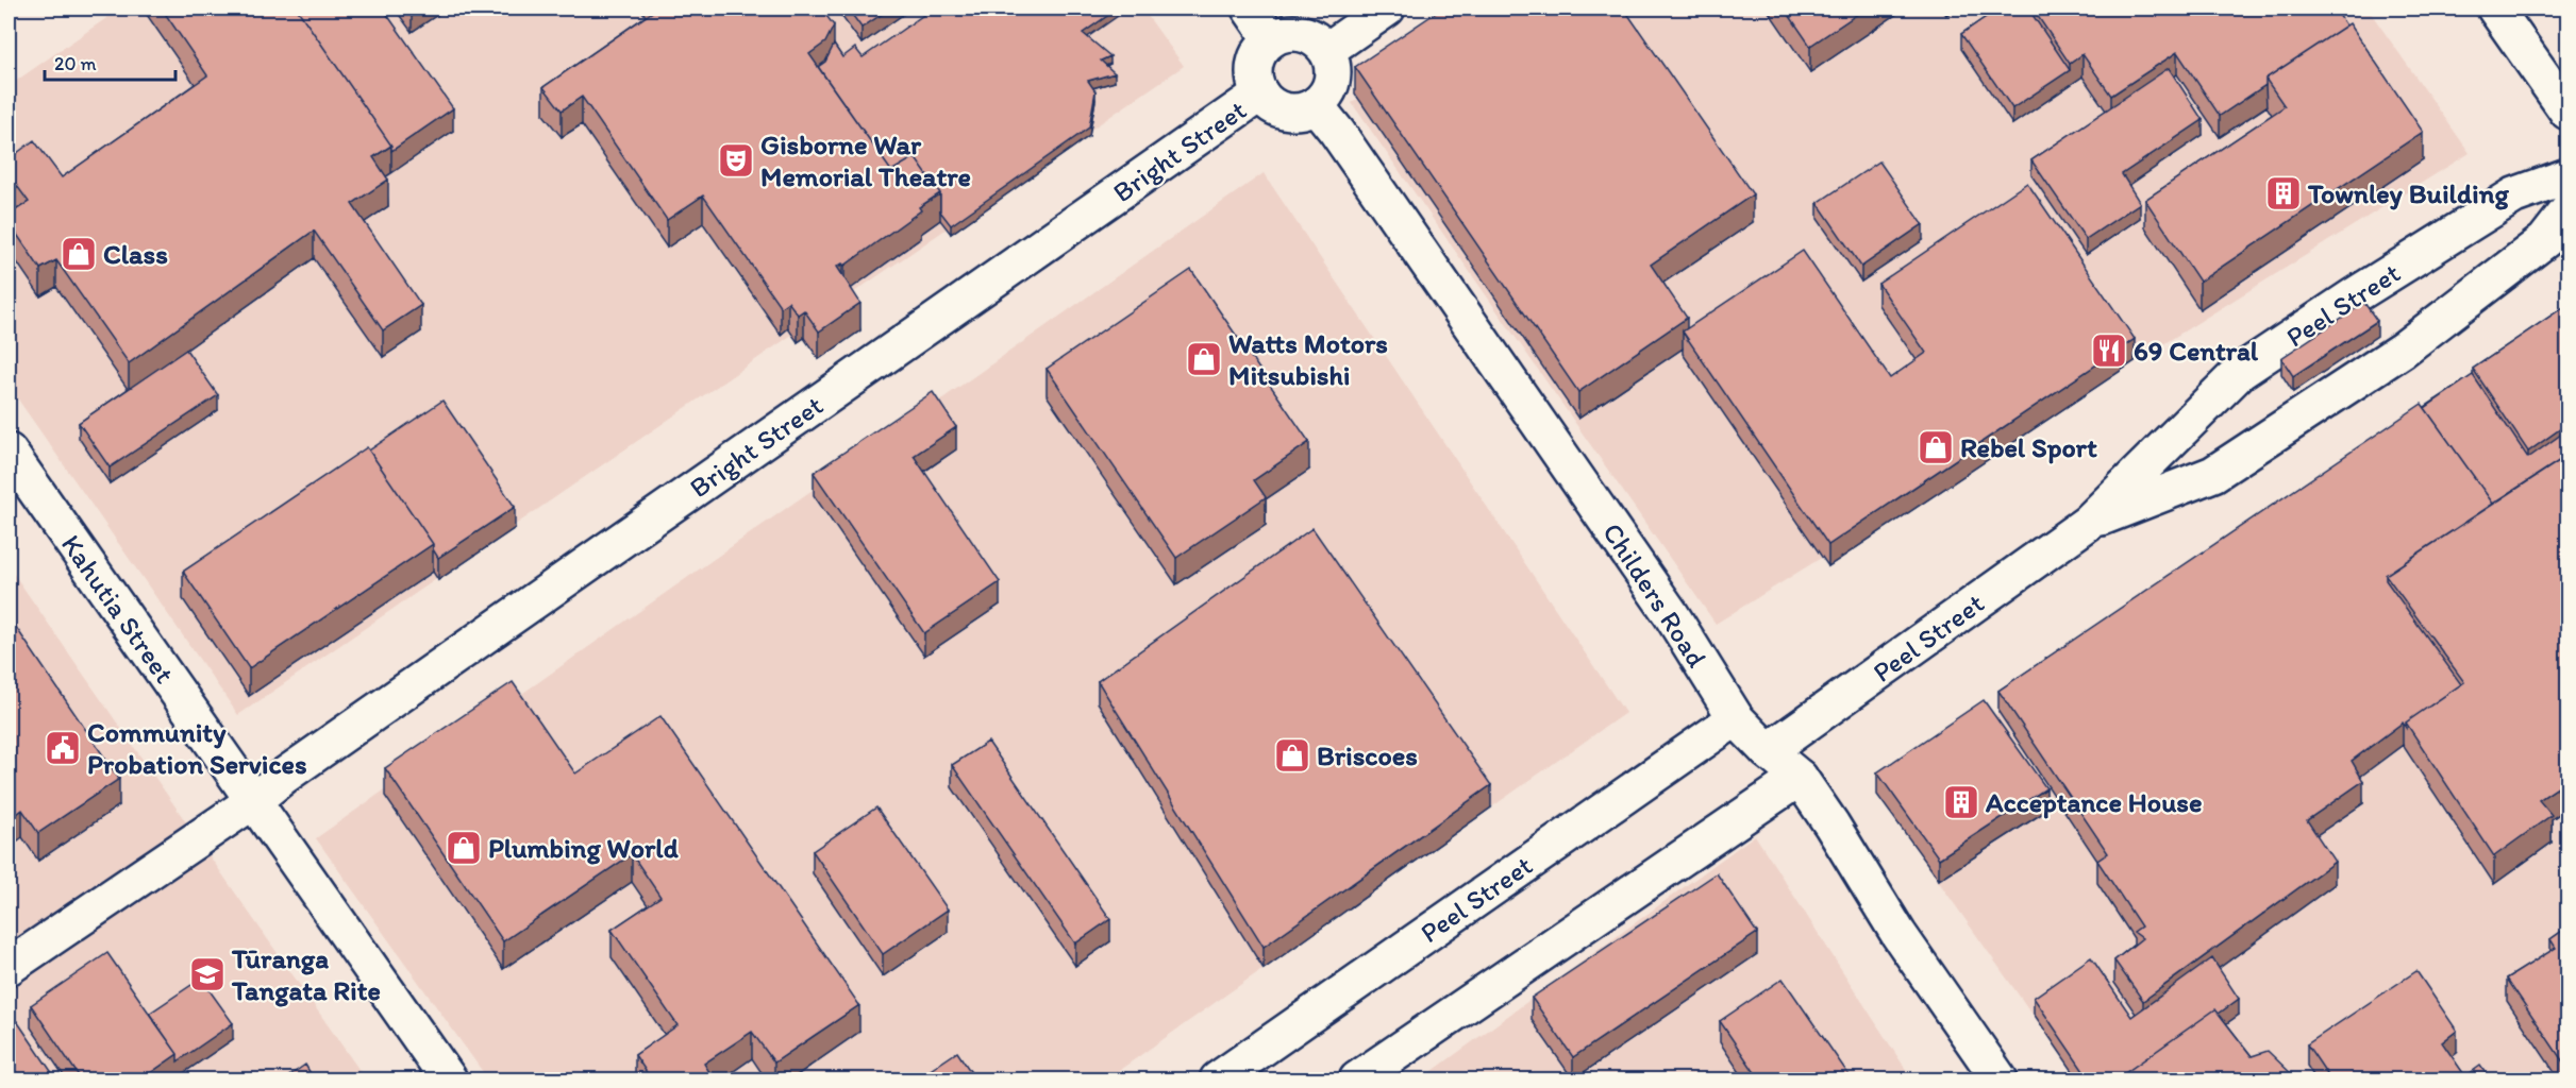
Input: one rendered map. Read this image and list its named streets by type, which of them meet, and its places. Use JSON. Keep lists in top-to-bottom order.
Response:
{
  "streets": {
    "street": [
      "Bright Street",
      "Peel Street",
      "Childers Road",
      "Kahutia Street"
    ]
  },
  "crossings": [
    ["Bright Street", "Childers Road"],
    ["Bright Street", "Kahutia Street"],
    ["Peel Street", "Childers Road"]
  ],
  "places": {
    "theatre": ["Gisborne War Memorial Theatre"],
    "building": ["Townley Building", "Acceptance House"],
    "shop": [
      "Class",
      "Watts Motors Mitsubishi",
      "Rebel Sport",
      "Briscoes",
      "Plumbing World"
    ],
    "restaurant": ["69 Central"],
    "public building": ["Community Probation Services"],
    "school or university": ["Tūranga Tangata Rite"]
  },
  "scale_bar": "20 m"
}
